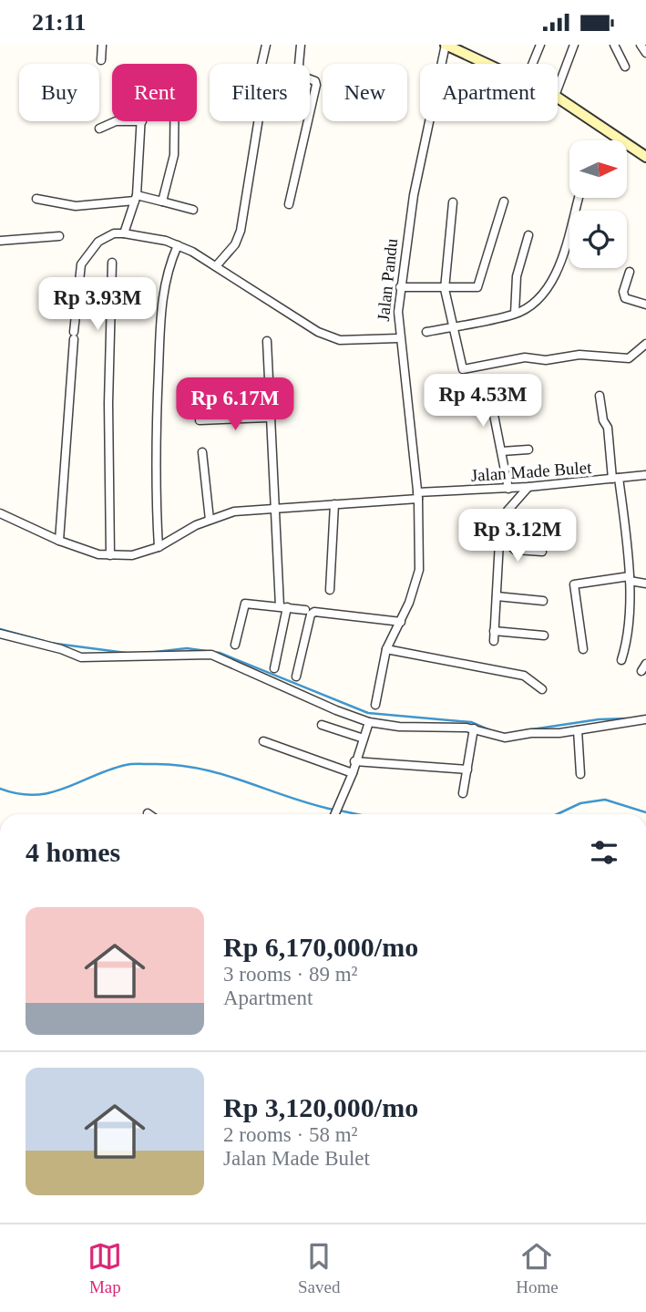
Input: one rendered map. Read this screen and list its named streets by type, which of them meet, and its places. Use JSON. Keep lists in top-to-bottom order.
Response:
{
  "streets": {
    "street": ["Jalan Pandu", "Jalan Made Bulet"]
  },
  "crossings": [
    ["Jalan Pandu", "Jalan Made Bulet"]
  ],
  "north": "right",
  "page": {
    "status": "21:11",
    "chip": [
      "Buy",
      "Rent",
      "Filters",
      "New",
      "Apartment"
    ],
    "price": [
      "Rp 3.93M",
      "Rp 4.53M",
      "Rp 6.17M",
      "Rp 3.12M"
    ],
    "heading": "4 homes",
    "list": [
      {
        "name": "Rp 6,170,000/mo",
        "note": "3 rooms · 89 m² · Apartment"
      },
      {
        "name": "Rp 3,120,000/mo",
        "note": "2 rooms · 58 m² · Jalan Made Bulet"
      }
    ],
    "tabs": ["Map", "Saved", "Home"]
  }
}
